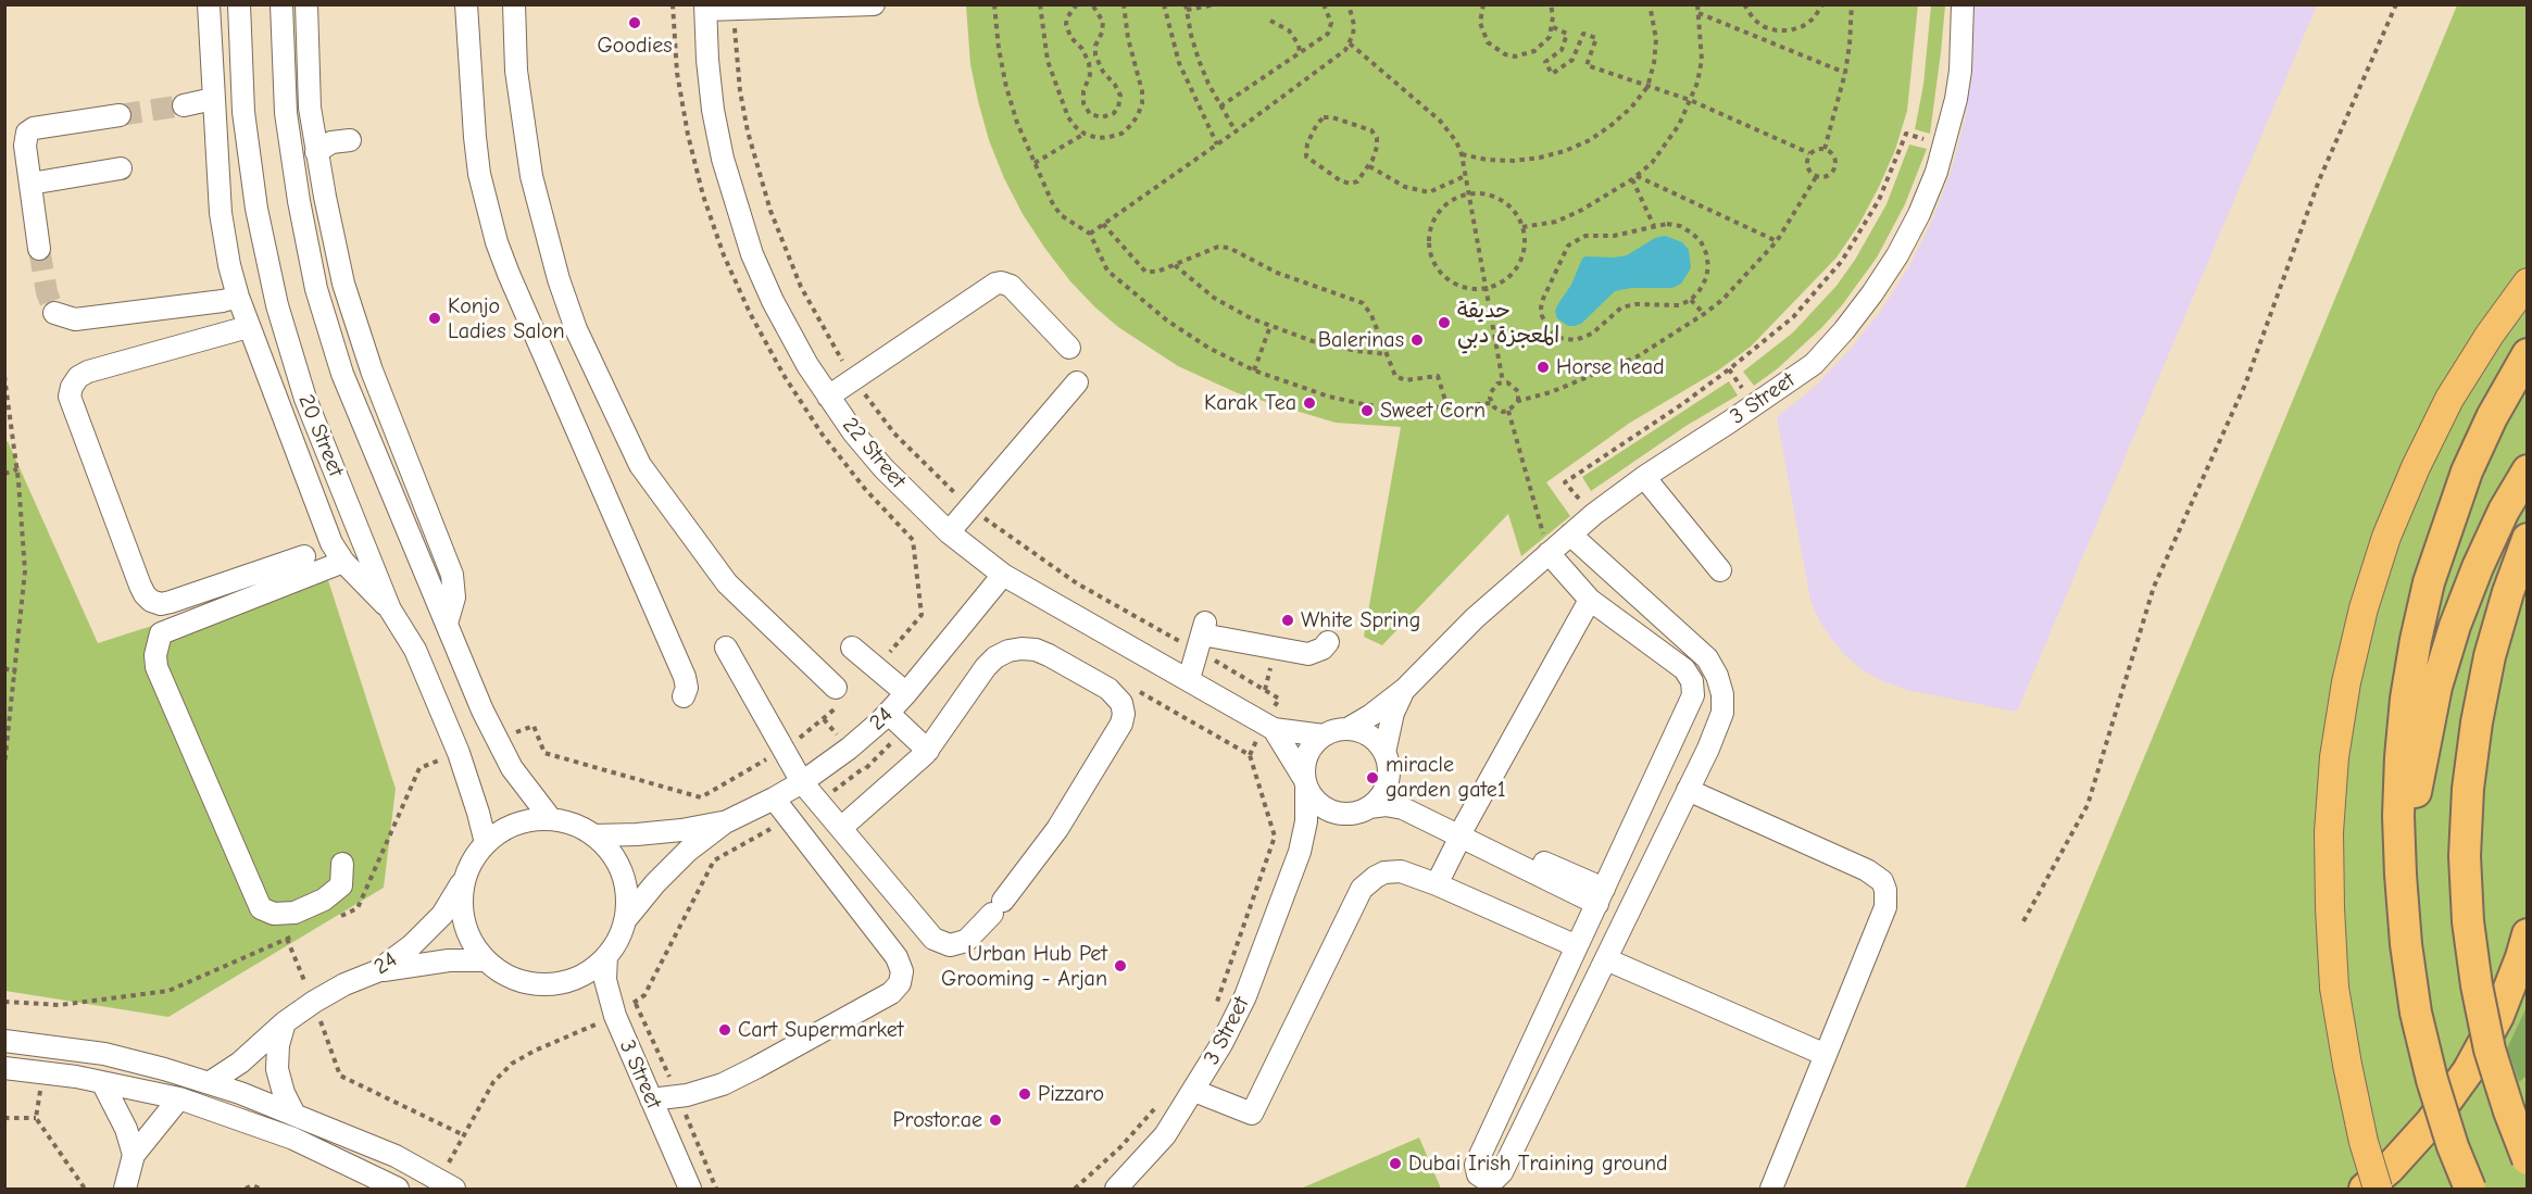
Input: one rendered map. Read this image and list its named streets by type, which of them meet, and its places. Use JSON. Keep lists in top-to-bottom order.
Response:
{
  "streets": {
    "street": [
      "3 Street",
      "20 Street",
      "22 Street",
      "24"
    ]
  },
  "crossings": [
    ["3 Street", "20 Street"],
    ["3 Street", "22 Street"],
    ["3 Street", "24"],
    ["20 Street", "24"],
    ["22 Street", "24"]
  ],
  "places": [
    "Goodies",
    "Konjo Ladies Salon",
    "حديقة المعجزة دبي",
    "Balerinas",
    "Horse head",
    "Karak Tea",
    "Sweet Corn",
    "White Spring",
    "miracle garden gate1",
    "Urban Hub Pet Grooming - Arjan",
    "Cart Supermarket",
    "Pizzaro",
    "Prostor.ae",
    "Dubai Irish Training ground"
  ]
}
